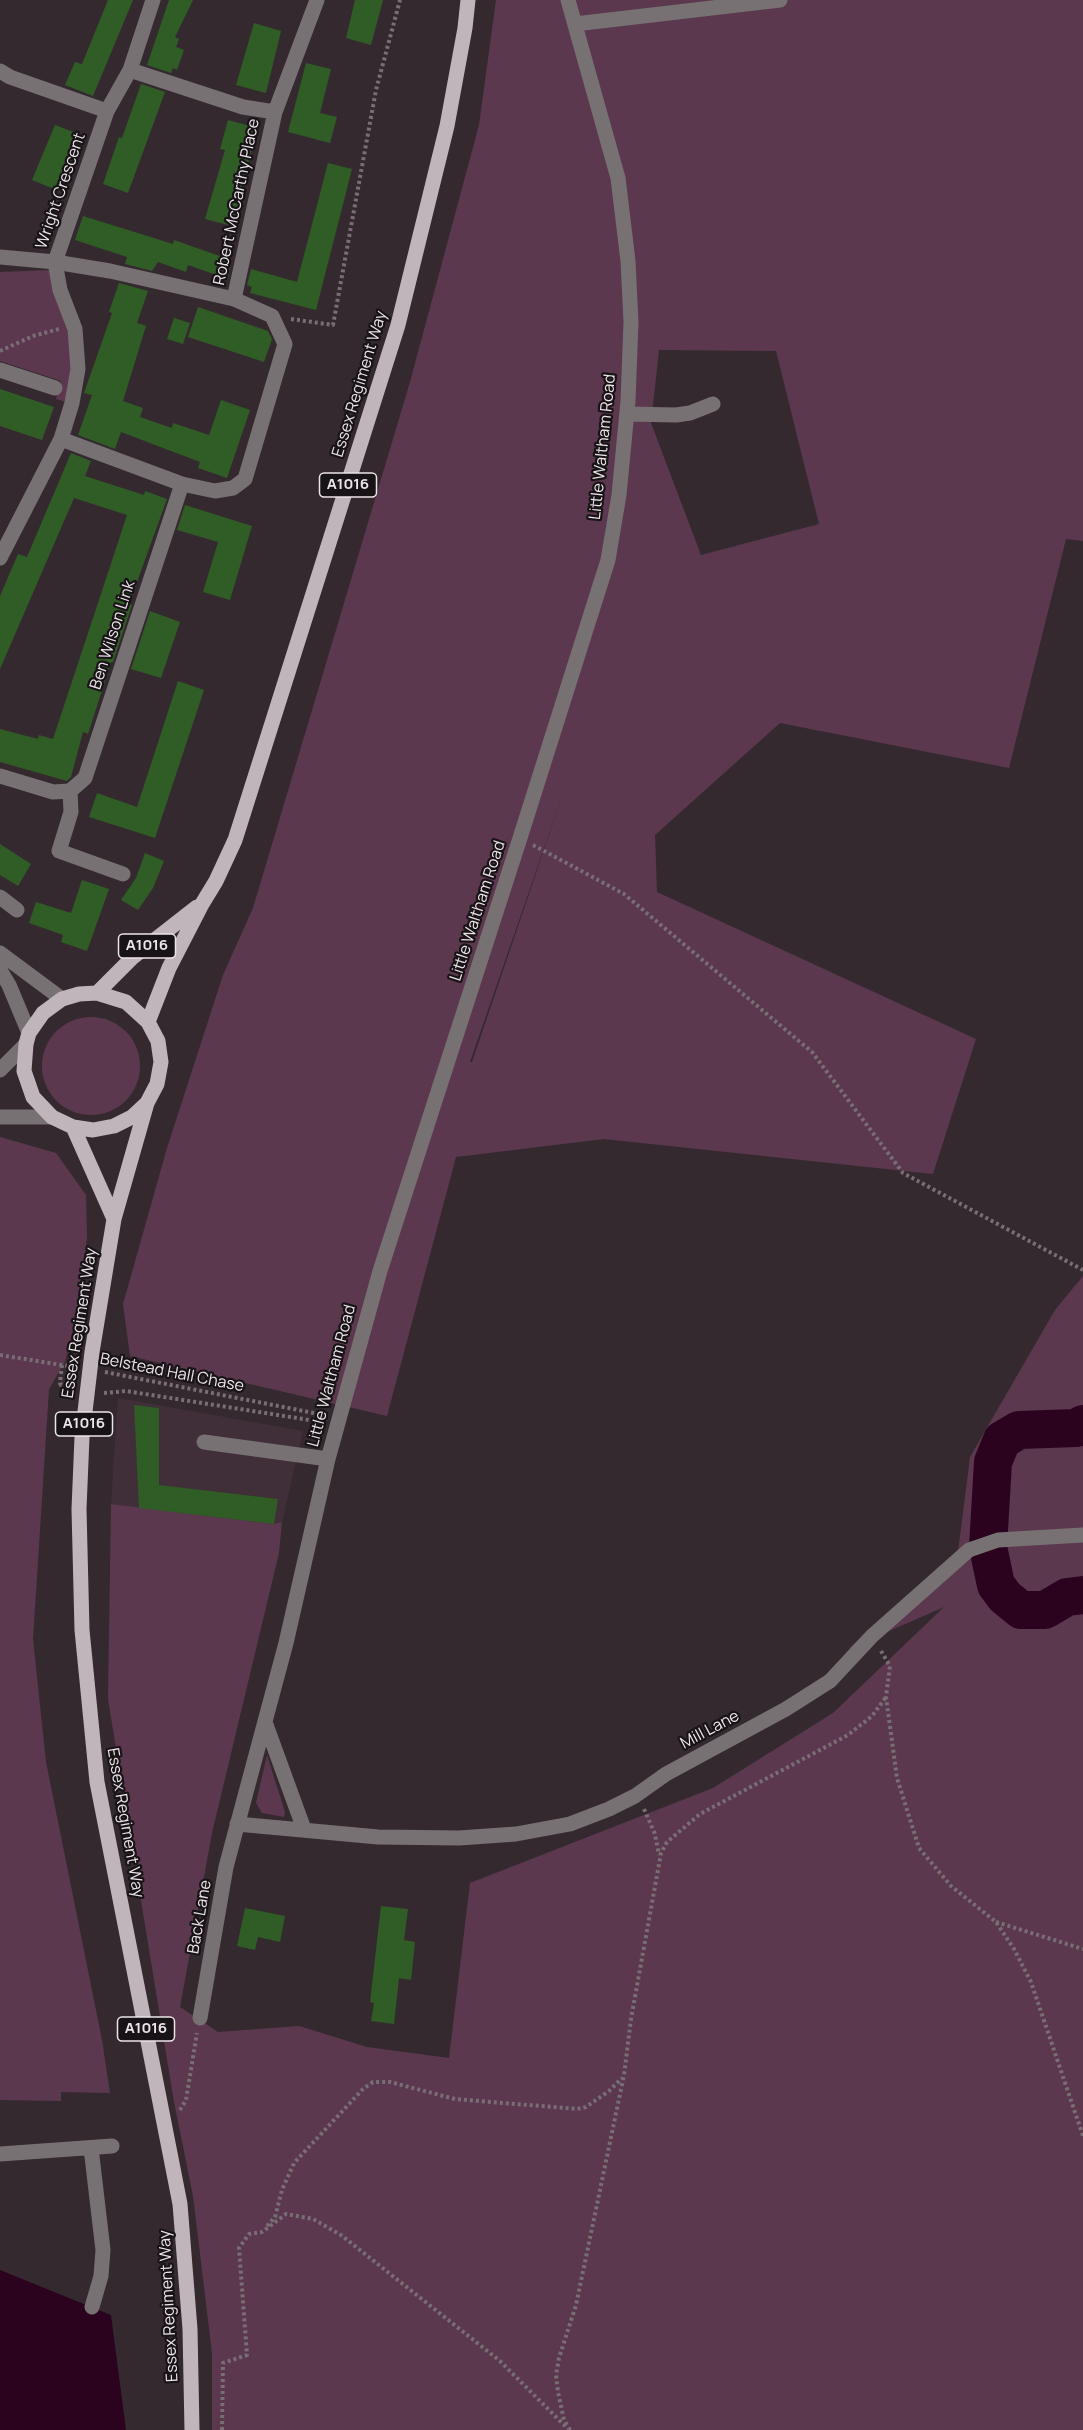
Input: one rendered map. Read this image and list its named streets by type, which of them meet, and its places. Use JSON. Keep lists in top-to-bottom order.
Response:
{
  "streets": {
    "main road": ["Essex Regiment Way", "A1016"],
    "street": [
      "Wright Crescent",
      "Robert McCarthy Place",
      "Little Waltham Road",
      "Ben Wilson Link",
      "Mill Lane",
      "Back Lane"
    ],
    "path": ["Belstead Hall Chase"]
  },
  "crossings": [
    ["Wright Crescent", "Robert McCarthy Place"],
    ["Essex Regiment Way", "Belstead Hall Chase"],
    ["Little Waltham Road", "Belstead Hall Chase"],
    ["Little Waltham Road", "Mill Lane"],
    ["Little Waltham Road", "Back Lane"],
    ["Mill Lane", "Back Lane"]
  ]
}
